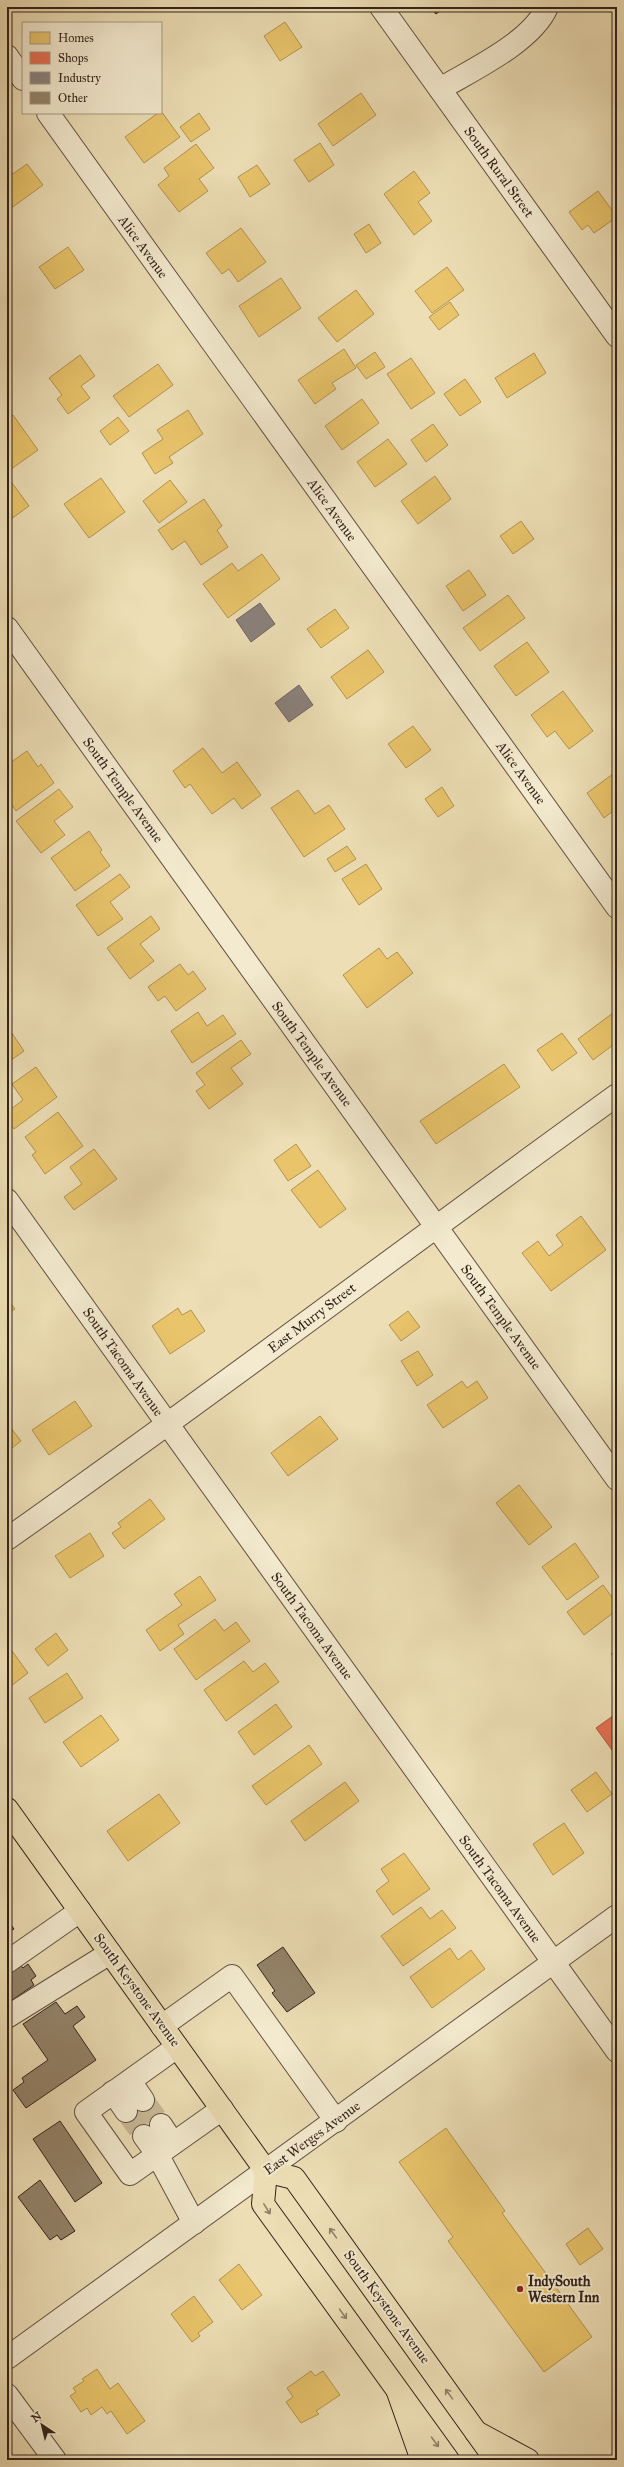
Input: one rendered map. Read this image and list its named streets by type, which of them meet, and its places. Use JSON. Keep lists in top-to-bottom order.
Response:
{
  "streets": {
    "main road": ["South Keystone Avenue"],
    "street": [
      "South Rural Street",
      "Alice Avenue",
      "South Temple Avenue",
      "East Murry Street",
      "South Tacoma Avenue",
      "East Werges Avenue"
    ]
  },
  "crossings": [
    ["South Temple Avenue", "East Murry Street"],
    ["East Murry Street", "South Tacoma Avenue"],
    ["South Tacoma Avenue", "East Werges Avenue"],
    ["South Keystone Avenue", "East Werges Avenue"]
  ],
  "places": ["IndySouth Western Inn"],
  "legend": [
    "Homes",
    "Shops",
    "Industry",
    "Other"
  ],
  "north": "top left"
}
